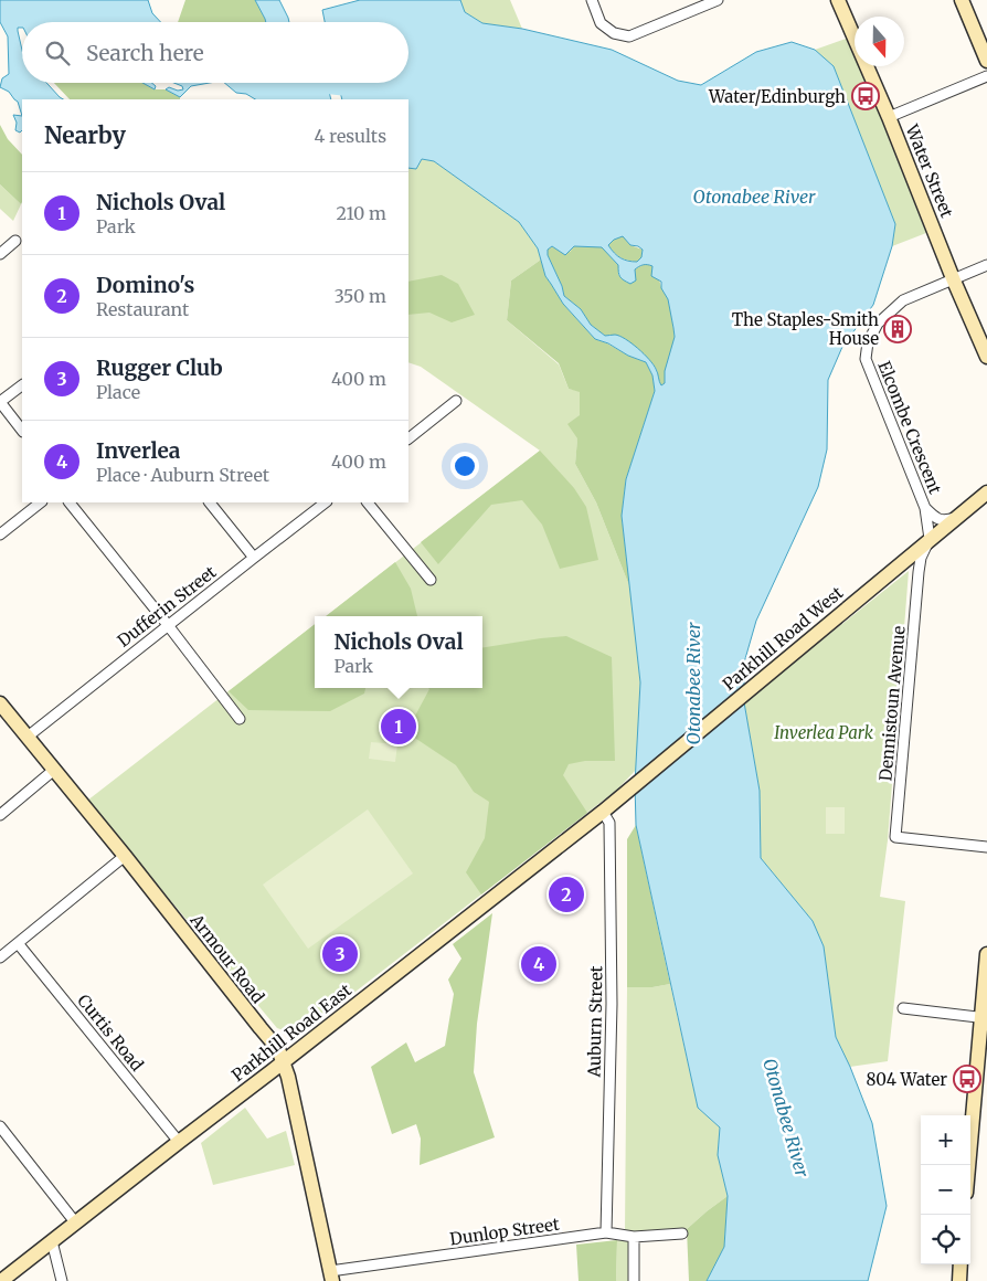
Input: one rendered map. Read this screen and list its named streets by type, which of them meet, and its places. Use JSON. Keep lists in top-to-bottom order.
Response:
{
  "streets": {
    "main road": [
      "Water Street",
      "Parkhill Road West",
      "Armour Road",
      "Parkhill Road East"
    ],
    "street": [
      "Elcombe Crescent",
      "Dufferin Street",
      "Dennistoun Avenue",
      "Auburn Street",
      "Curtis Road",
      "Dunlop Street"
    ]
  },
  "crossings": [
    ["Water Street", "Elcombe Crescent"],
    ["Elcombe Crescent", "Parkhill Road West"],
    ["Elcombe Crescent", "Dennistoun Avenue"],
    ["Dufferin Street", "Armour Road"],
    ["Parkhill Road West", "Dennistoun Avenue"],
    ["Parkhill Road West", "Auburn Street"],
    ["Parkhill Road West", "Parkhill Road East"],
    ["Armour Road", "Parkhill Road East"],
    ["Armour Road", "Dunlop Street"],
    ["Auburn Street", "Parkhill Road East"],
    ["Auburn Street", "Dunlop Street"],
    ["Curtis Road", "Parkhill Road East"]
  ],
  "water": ["Otonabee River"],
  "parks": ["Inverlea Park"],
  "places": {
    "bus stop": ["Water/Edinburgh", "804 Water"],
    "building": ["The Staples-Smith House"]
  },
  "north": "bottom",
  "page": {
    "search": "Search here",
    "heading": ["Nearby", "4 results"],
    "list": [
      {
        "mark": "1",
        "name": "Nichols Oval",
        "note": "Park",
        "value": "210 m"
      },
      {
        "mark": "2",
        "name": "Domino's",
        "note": "Restaurant",
        "value": "350 m"
      },
      {
        "mark": "3",
        "name": "Rugger Club",
        "note": "Place",
        "value": "400 m"
      },
      {
        "mark": "4",
        "name": "Inverlea",
        "note": "Place · Auburn Street",
        "value": "400 m"
      }
    ],
    "popup": ["Nichols Oval", "Park"],
    "pins": [
      "1",
      "2",
      "3",
      "4"
    ],
    "map_buttons": ["+", "−"]
  }
}
